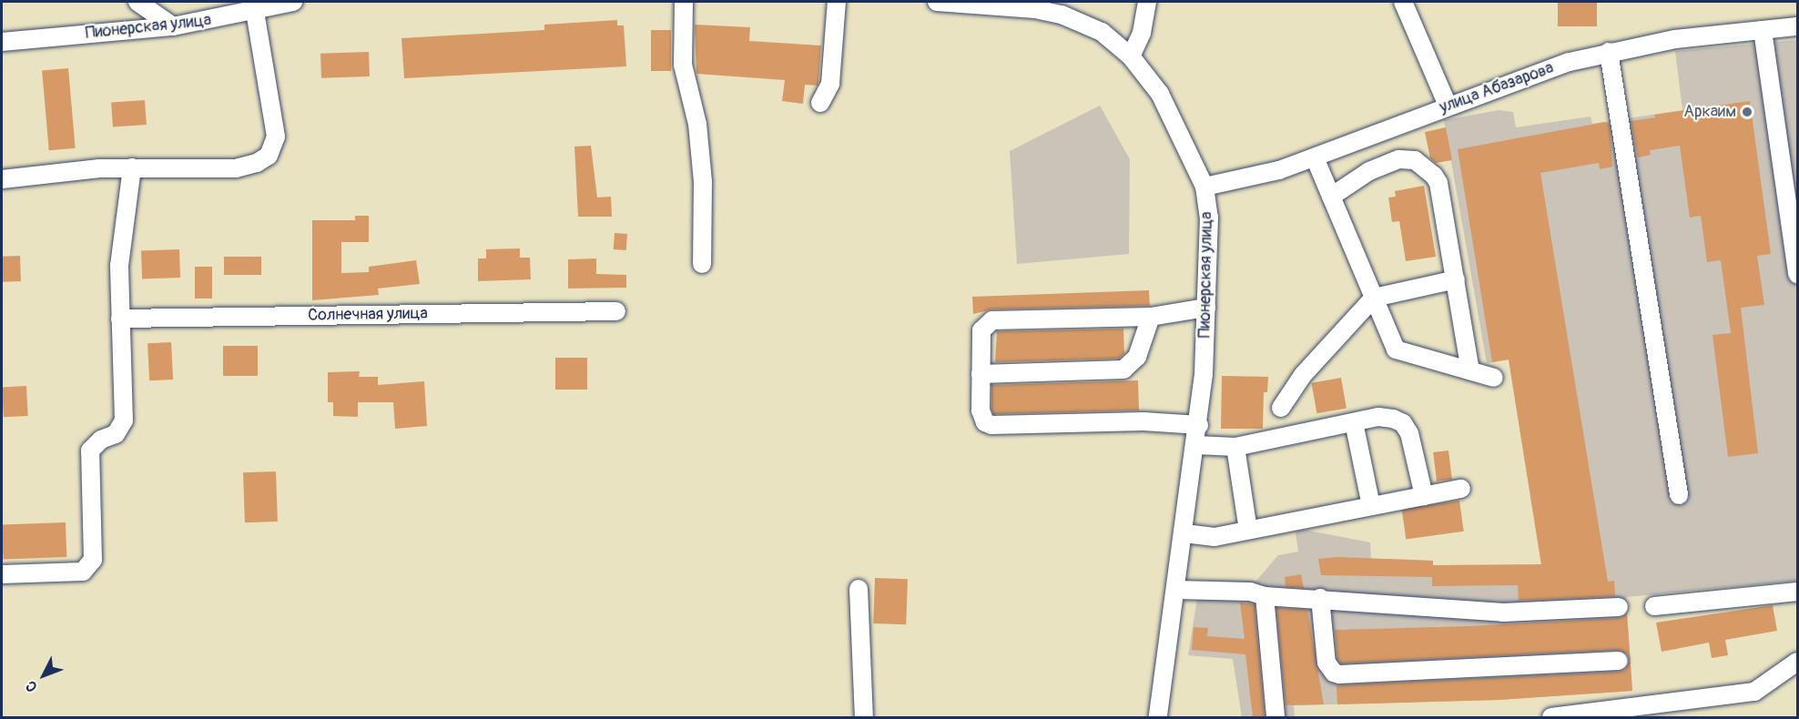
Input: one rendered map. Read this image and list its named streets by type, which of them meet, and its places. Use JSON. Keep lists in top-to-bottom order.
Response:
{
  "streets": {
    "street": ["Пионерская улица", "улица Абазарова", "Солнечная улица"]
  },
  "crossings": [
    ["Пионерская улица", "улица Абазарова"]
  ],
  "places": ["Аркаим"],
  "north": "bottom left"
}
